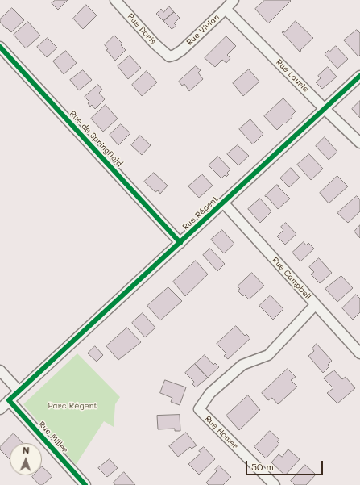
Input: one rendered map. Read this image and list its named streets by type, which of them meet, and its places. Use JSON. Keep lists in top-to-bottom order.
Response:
{
  "streets": {
    "street": [
      "Rue Doris",
      "Rue Vivian",
      "Rue Laurie",
      "Rue de Springfield",
      "Rue Régent",
      "Rue Campbell",
      "Rue Homer",
      "Rue Miller"
    ]
  },
  "crossings": [
    ["Rue Doris", "Rue Vivian"],
    ["Rue Vivian", "Rue Laurie"],
    ["Rue Laurie", "Rue Régent"],
    ["Rue de Springfield", "Rue Régent"],
    ["Rue Régent", "Rue Campbell"],
    ["Rue Régent", "Rue Miller"],
    ["Rue Campbell", "Rue Homer"]
  ],
  "parks": ["Parc Régent"],
  "scale_bar": "50 m",
  "north": "top"
}
